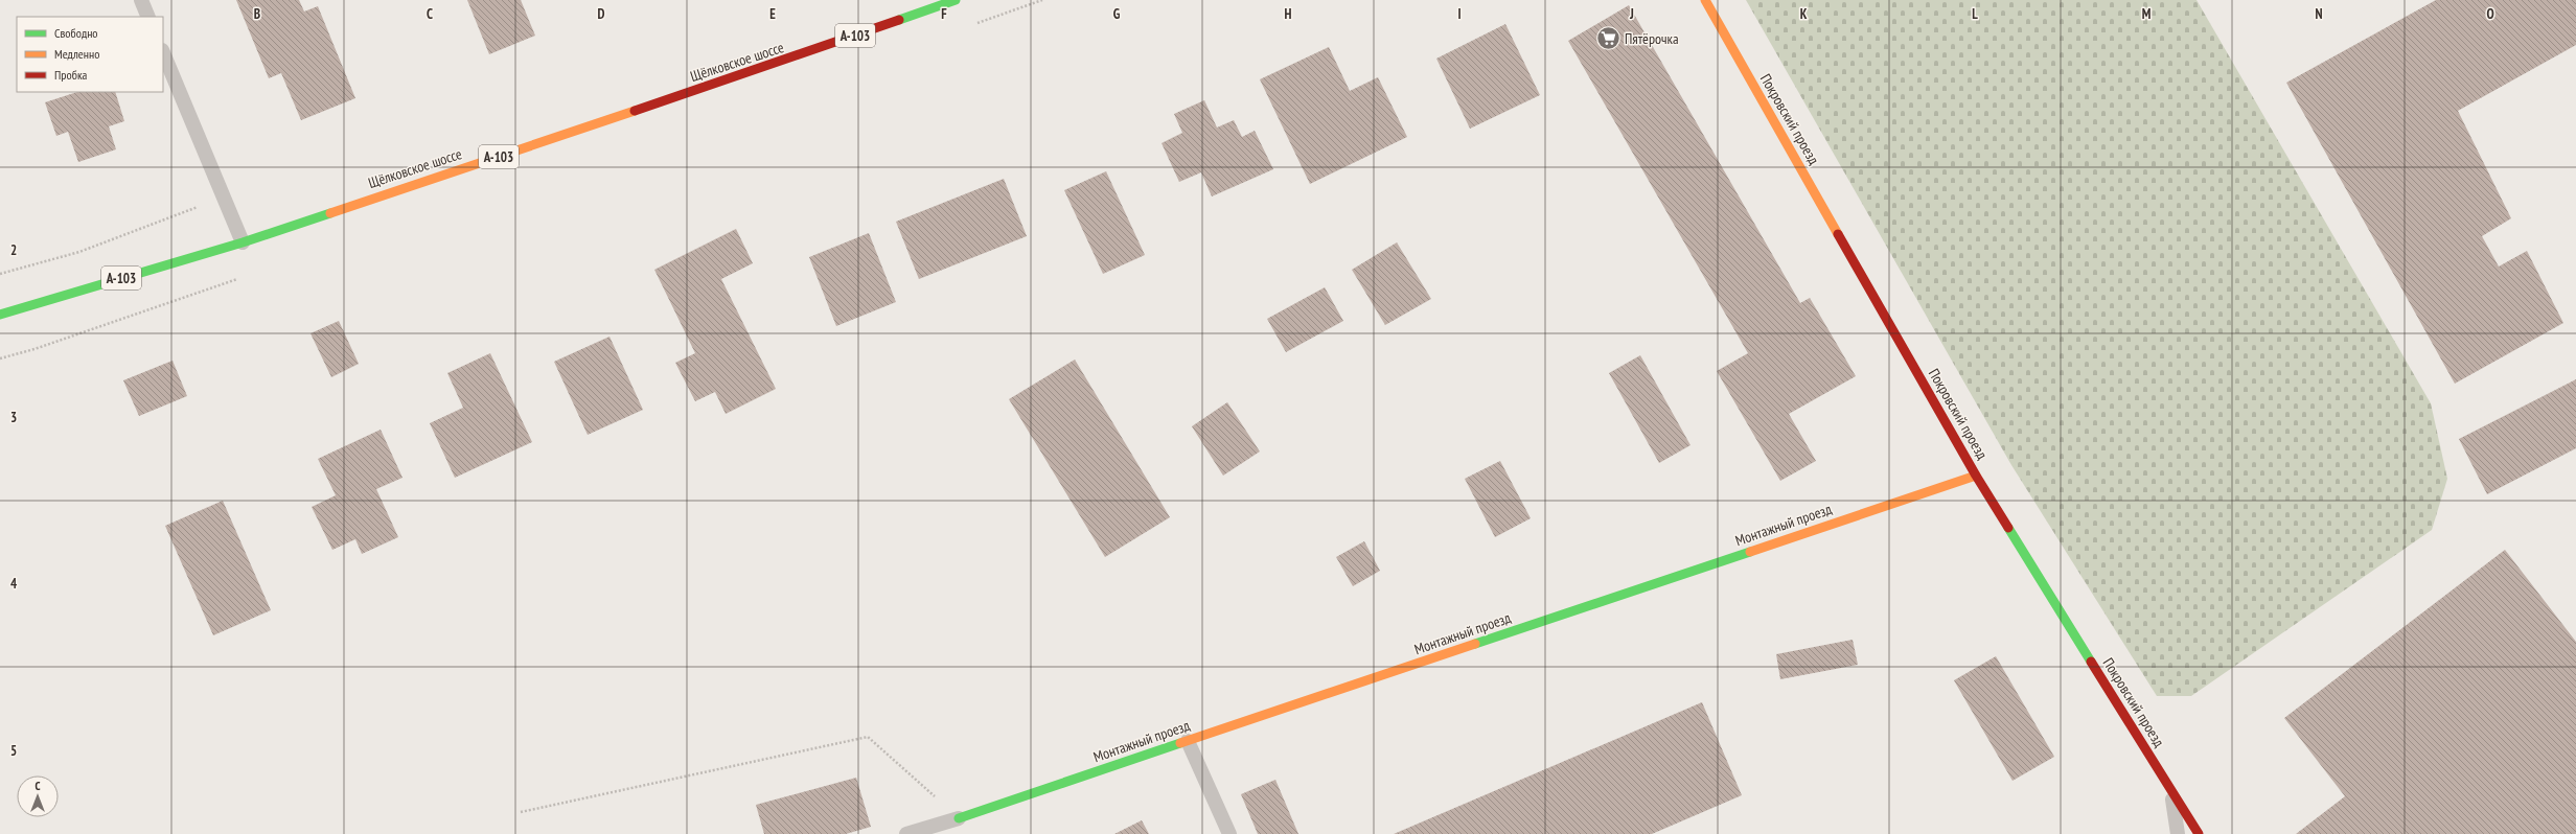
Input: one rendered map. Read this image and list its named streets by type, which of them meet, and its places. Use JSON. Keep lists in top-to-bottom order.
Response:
{
  "streets": {
    "street": [
      "А-103",
      "Щёлковское шоссе",
      "Покровский проезд",
      "Монтажный проезд"
    ]
  },
  "crossings": [
    ["Покровский проезд", "Монтажный проезд"]
  ],
  "places": {
    "supermarket": ["Пятёрочка"]
  },
  "legend": ["Свободно", "Медленно", "Пробка"],
  "north": "top",
  "grid": {
    "columns": [
      "B",
      "C",
      "D",
      "E",
      "F",
      "G",
      "H",
      "I",
      "J",
      "K",
      "L",
      "M",
      "N",
      "O"
    ],
    "rows": [
      "2",
      "3",
      "4",
      "5"
    ]
  }
}
